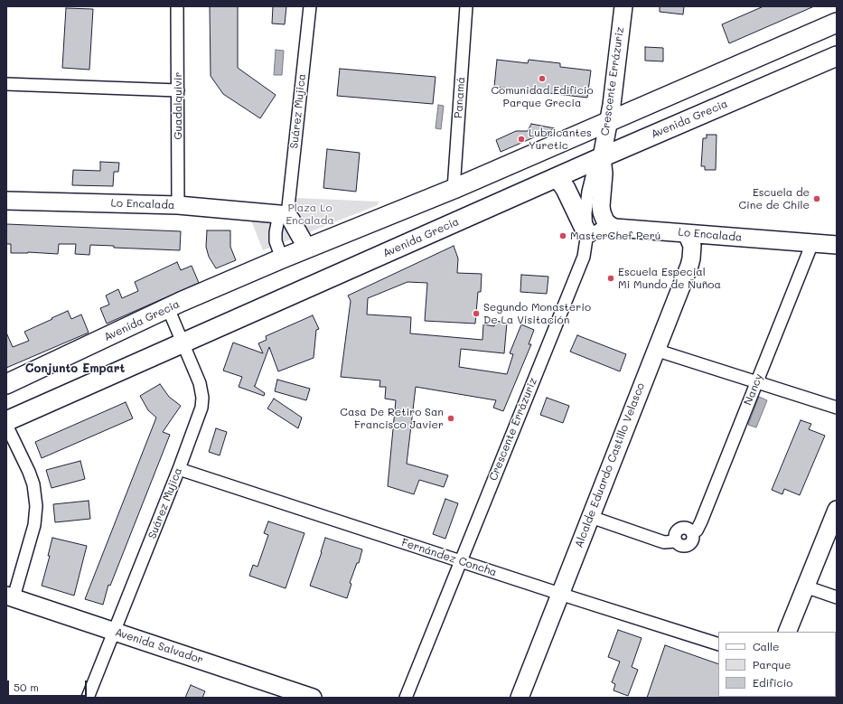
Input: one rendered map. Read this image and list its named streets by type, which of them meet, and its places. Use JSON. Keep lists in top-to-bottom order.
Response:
{
  "streets": {
    "main road": [
      "Crescente Errázuriz",
      "Avenida Grecia",
      "Lo Encalada",
      "Alcalde Eduardo Castillo Velasco",
      "Avenida Salvador"
    ],
    "street": [
      "Panamá",
      "Guadalquivir",
      "Suárez Mujica",
      "Nancy",
      "Fernández Concha"
    ]
  },
  "crossings": [
    ["Crescente Errázuriz", "Avenida Grecia"],
    ["Crescente Errázuriz", "Lo Encalada"],
    ["Crescente Errázuriz", "Fernández Concha"],
    ["Panamá", "Avenida Grecia"],
    ["Guadalquivir", "Lo Encalada"],
    ["Suárez Mujica", "Avenida Grecia"],
    ["Suárez Mujica", "Lo Encalada"],
    ["Suárez Mujica", "Fernández Concha"],
    ["Suárez Mujica", "Avenida Salvador"],
    ["Lo Encalada", "Nancy"],
    ["Lo Encalada", "Alcalde Eduardo Castillo Velasco"],
    ["Nancy", "Alcalde Eduardo Castillo Velasco"],
    ["Alcalde Eduardo Castillo Velasco", "Fernández Concha"]
  ],
  "districts": ["Conjunto Empart"],
  "parks": ["Plaza Lo Encalada"],
  "places": [
    "Comunidad Edificio Parque Grecia",
    "Lubricantes Yuretic",
    "Escuela de Cine de Chile",
    "MasterChef Perú",
    "Escuela Especial Mi Mundo de Ñuñoa",
    "Segundo Monasterio De La Visitación",
    "Casa De Retiro San Francisco Javier"
  ],
  "legend": ["Calle", "Parque", "Edificio"],
  "scale_bar": "50 m"
}
